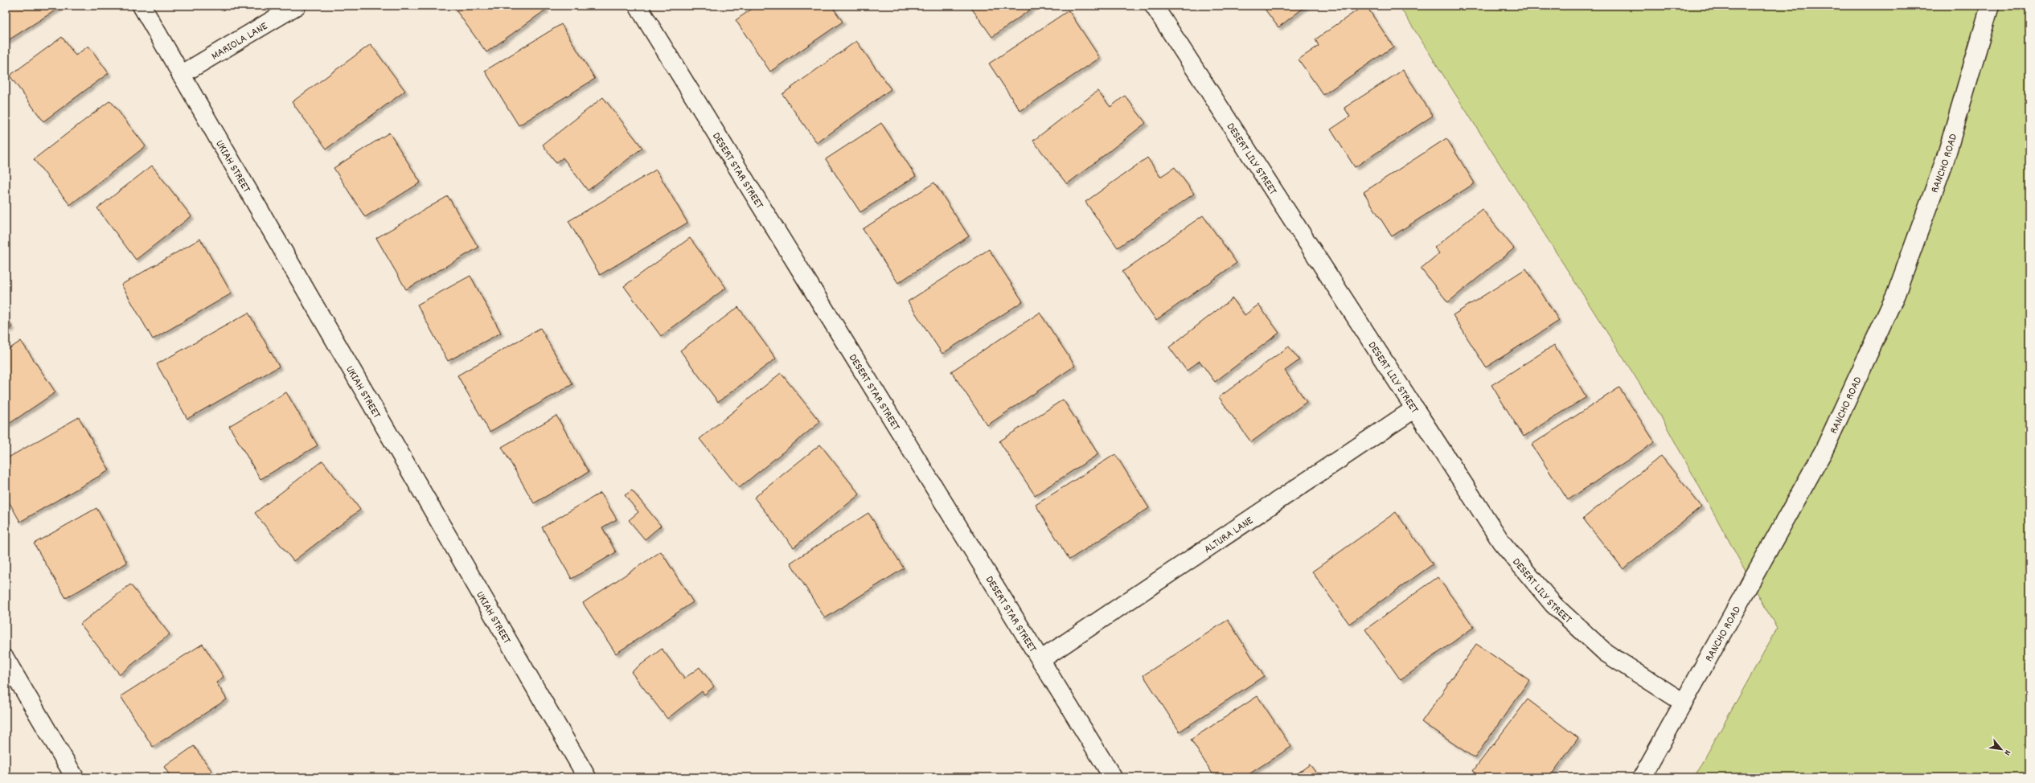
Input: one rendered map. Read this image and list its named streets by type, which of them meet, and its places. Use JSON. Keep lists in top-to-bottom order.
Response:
{
  "streets": {
    "street": [
      "MARIOLA LANE",
      "DESERT LILY STREET",
      "RANCHO ROAD",
      "UKIAH STREET",
      "DESERT STAR STREET",
      "ALTURA LANE"
    ]
  },
  "crossings": [
    ["MARIOLA LANE", "UKIAH STREET"],
    ["DESERT LILY STREET", "RANCHO ROAD"],
    ["DESERT LILY STREET", "ALTURA LANE"],
    ["DESERT STAR STREET", "ALTURA LANE"]
  ],
  "north": "bottom right"
}
